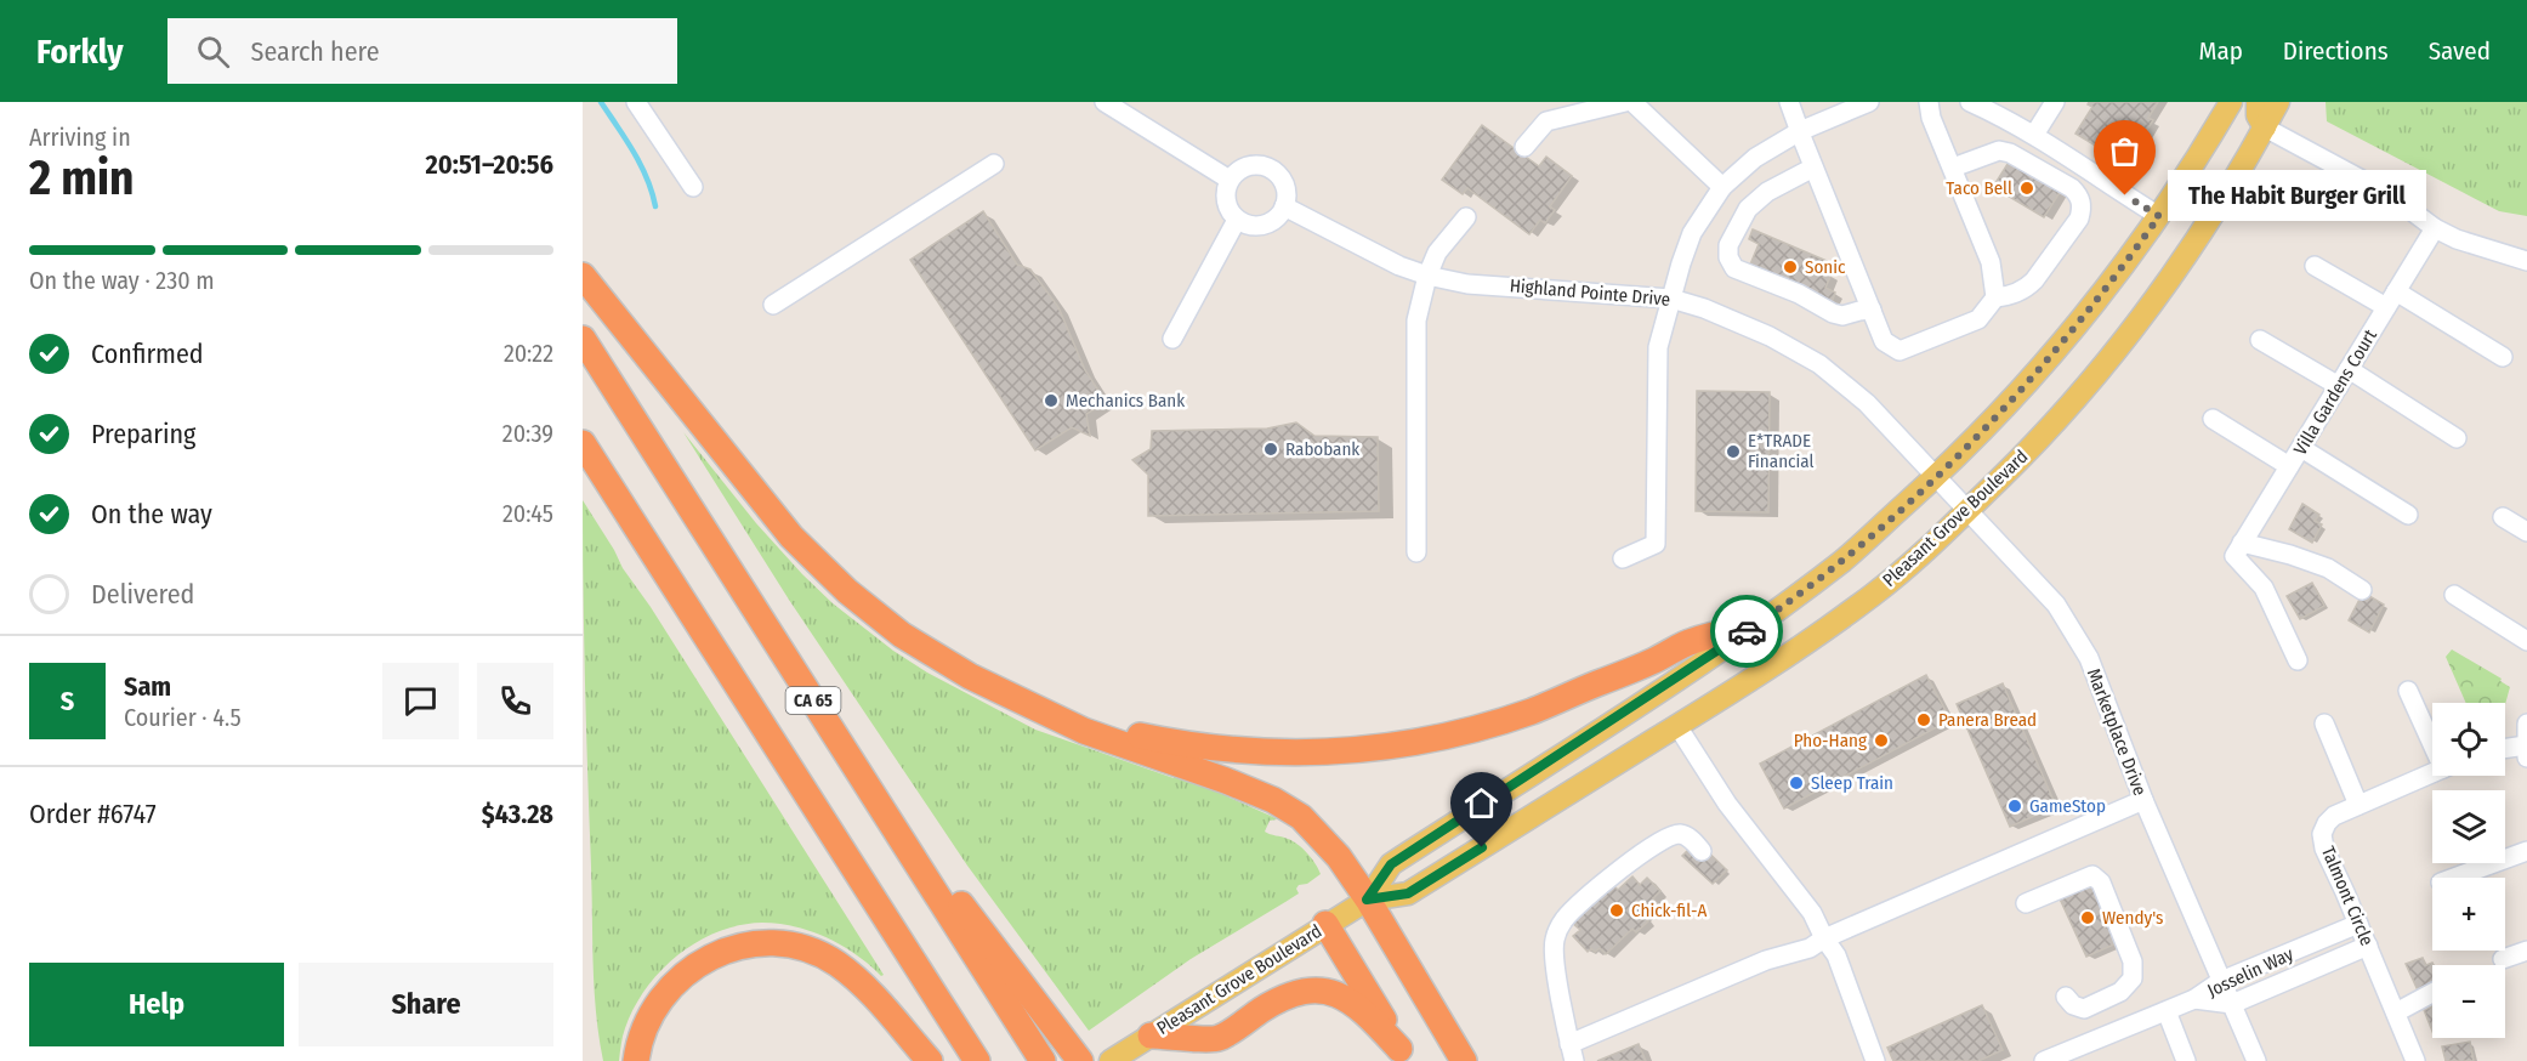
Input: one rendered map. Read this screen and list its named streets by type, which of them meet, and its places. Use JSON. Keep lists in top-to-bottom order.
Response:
{
  "streets": {
    "highway": ["CA 65"],
    "main road": ["Pleasant Grove Boulevard"],
    "street": [
      "Highland Pointe Drive",
      "Villa Gardens Court",
      "Marketplace Drive",
      "Talmont Circle",
      "Josselin Way"
    ]
  },
  "crossings": [
    ["Highland Pointe Drive", "Pleasant Grove Boulevard"],
    ["Highland Pointe Drive", "Marketplace Drive"],
    ["Pleasant Grove Boulevard", "Marketplace Drive"],
    ["Marketplace Drive", "Josselin Way"],
    ["Talmont Circle", "Josselin Way"]
  ],
  "places": [
    "Taco Bell",
    "The Habit Burger Grill",
    "Sonic",
    "Mechanics Bank",
    "Rabobank",
    "E*TRADE Financial",
    "Panera Bread",
    "Pho-Hang",
    "Sleep Train",
    "GameStop",
    "Chick-fil-A",
    "Wendy's"
  ],
  "page": {
    "header": "Forkly",
    "search": "Search here",
    "nav": ["Map", "Directions", "Saved"],
    "heading": ["2 min", "Arriving in", "20:51–20:56"],
    "panel": [
      "Sam",
      "Courier · 4.5",
      "Order #6747",
      "$43.28"
    ],
    "bubble": "The Habit Burger Grill",
    "bar": "On the way · 230 m",
    "list": [
      ["Confirmed", "20:22"],
      ["Preparing", "20:39"],
      ["On the way", "20:45"],
      "Delivered"
    ],
    "round": "S",
    "map_buttons": ["+", "−"],
    "buttons": ["Help", "Share"]
  }
}
